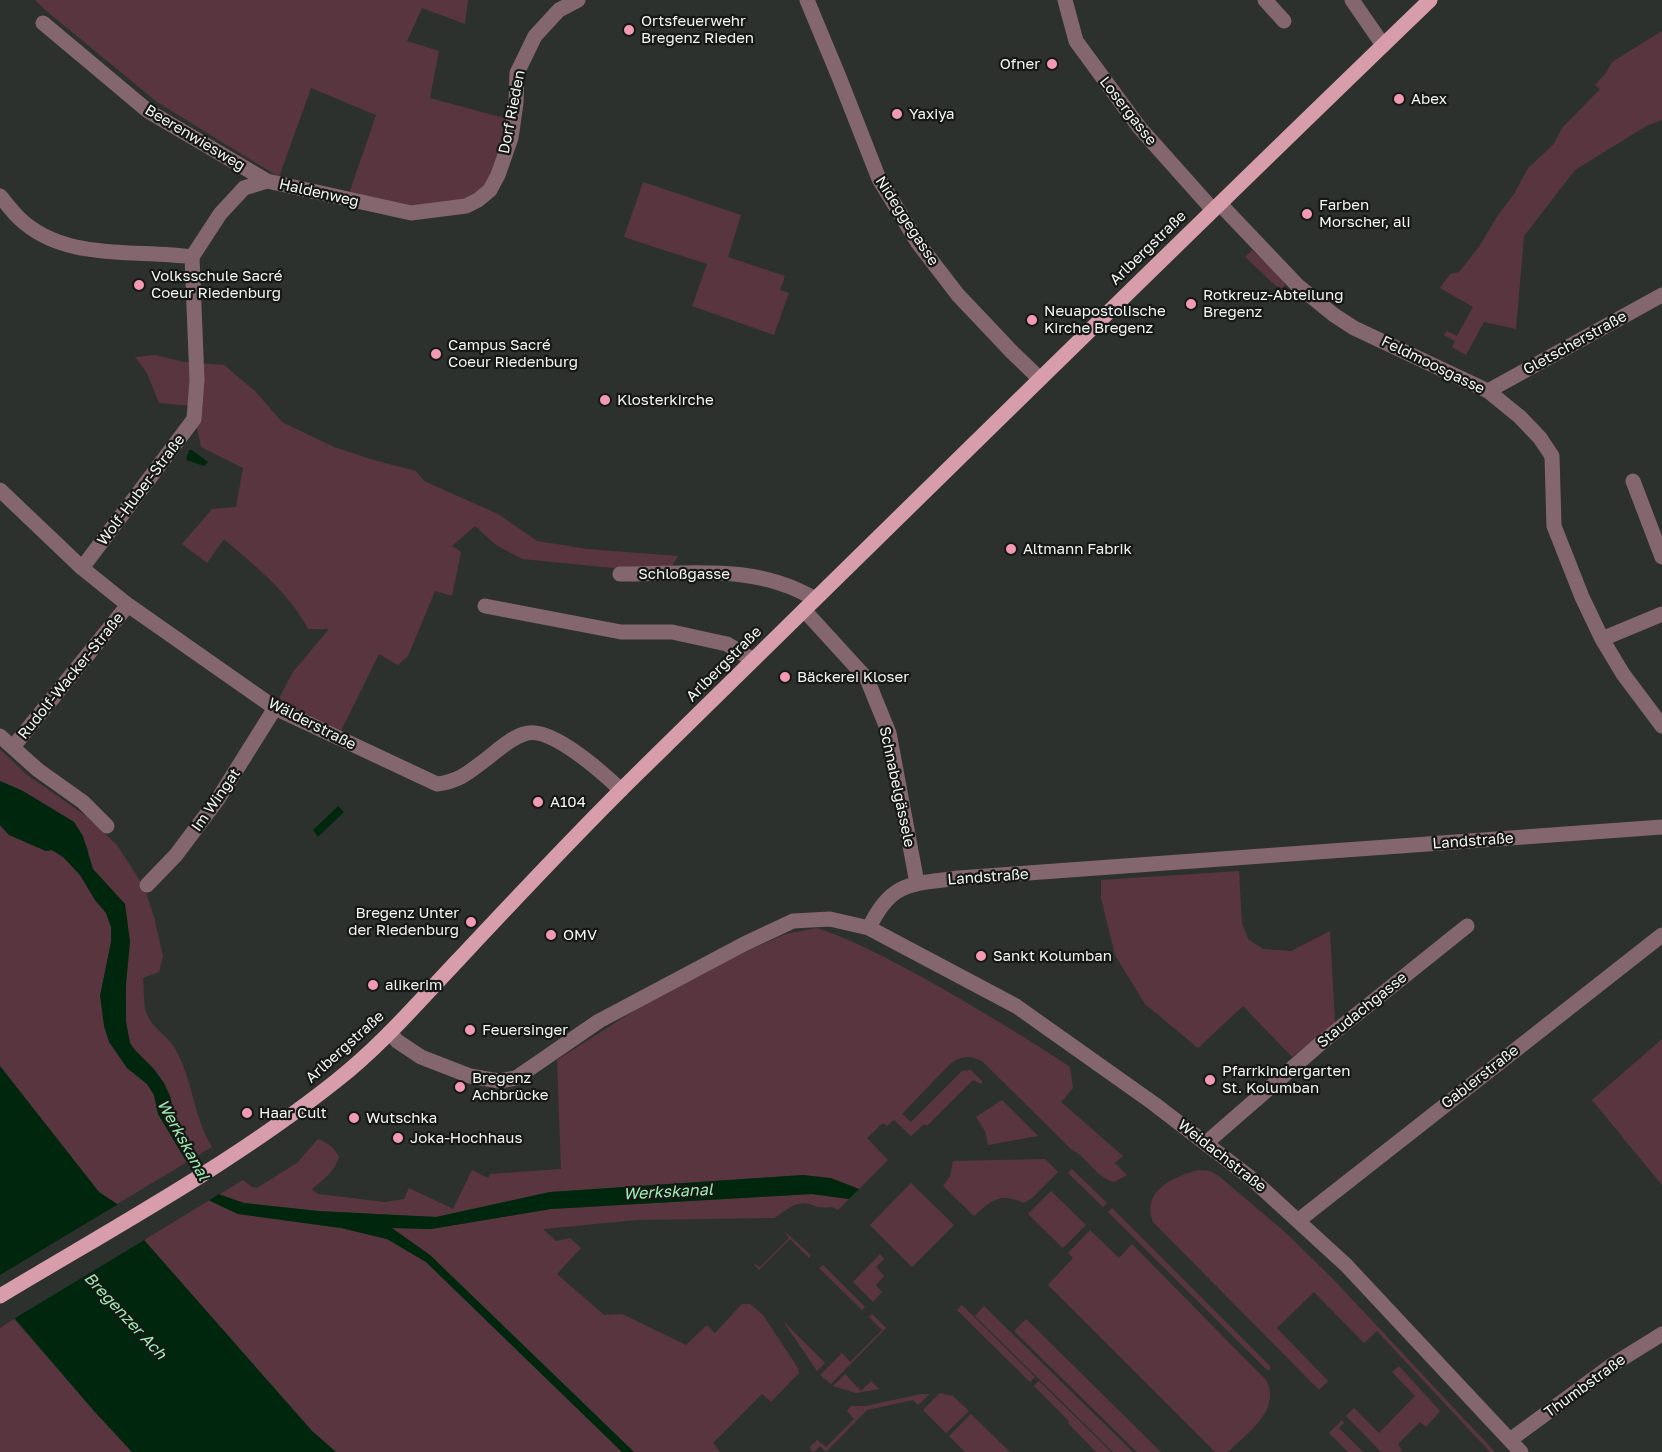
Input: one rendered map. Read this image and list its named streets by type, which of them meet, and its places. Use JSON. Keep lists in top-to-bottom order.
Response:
{
  "streets": {
    "main road": ["Arlbergstraße"],
    "street": [
      "Losergasse",
      "Dorf Rieden",
      "Beerenwiesweg",
      "Haldenweg",
      "Nideggegasse",
      "Gletscherstraße",
      "Feldmoosgasse",
      "Wolf-Huber-Straße",
      "Schloßgasse",
      "Rudolf-Wacker-Straße",
      "Wälderstraße",
      "Schnabelgässele",
      "Im Wingat",
      "Landstraße",
      "Staudachgasse",
      "Gablerstraße",
      "Weidachstraße",
      "Thumbstraße"
    ]
  },
  "crossings": [
    ["Losergasse", "Arlbergstraße"],
    ["Losergasse", "Feldmoosgasse"],
    ["Dorf Rieden", "Haldenweg"],
    ["Beerenwiesweg", "Haldenweg"],
    ["Haldenweg", "Wolf-Huber-Straße"],
    ["Nideggegasse", "Arlbergstraße"],
    ["Arlbergstraße", "Feldmoosgasse"],
    ["Arlbergstraße", "Schloßgasse"],
    ["Arlbergstraße", "Wälderstraße"],
    ["Arlbergstraße", "Schnabelgässele"],
    ["Gletscherstraße", "Feldmoosgasse"],
    ["Wolf-Huber-Straße", "Wälderstraße"],
    ["Schloßgasse", "Schnabelgässele"],
    ["Rudolf-Wacker-Straße", "Wälderstraße"],
    ["Wälderstraße", "Im Wingat"],
    ["Schnabelgässele", "Landstraße"],
    ["Landstraße", "Weidachstraße"],
    ["Staudachgasse", "Weidachstraße"],
    ["Gablerstraße", "Weidachstraße"],
    ["Weidachstraße", "Thumbstraße"]
  ],
  "water": ["Werkskanal", "Bregenzer Ach"],
  "places": [
    "Ortsfeuerwehr Bregenz Rieden",
    "Ofner",
    "Abex",
    "Yaxiya",
    "Farben Morscher, ali",
    "Volksschule Sacré Coeur Riedenburg",
    "Rotkreuz-Abteilung Bregenz",
    "Neuapostolische Kirche Bregenz",
    "Campus Sacré Coeur Riedenburg",
    "Klosterkirche",
    "Altmann Fabrik",
    "Bäckerei Kloser",
    "A104",
    "Bregenz Unter der Riedenburg",
    "OMV",
    "Sankt Kolumban",
    "alikerim",
    "Feuersinger",
    "Pfarrkindergarten St. Kolumban",
    "Bregenz Achbrücke",
    "Haar Cult",
    "Wutschka",
    "Joka-Hochhaus"
  ]
}
